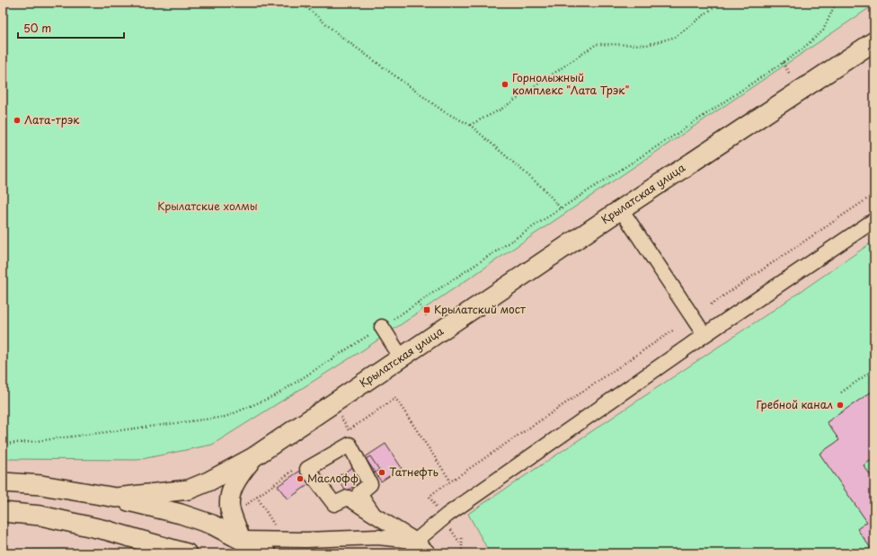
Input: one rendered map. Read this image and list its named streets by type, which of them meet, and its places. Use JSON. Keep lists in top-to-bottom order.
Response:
{
  "streets": {
    "main road": ["Крылатская улица"]
  },
  "parks": ["Крылатские холмы"],
  "places": {
    "other": [
      "Горнолыжный комплекс \"Лата Трэк\"",
      "Лата-трэк",
      "Гребной канал",
      "Татнефть",
      "Маслофф"
    ],
    "transit": ["Крылатский мост"]
  },
  "scale_bar": "50 m"
}
